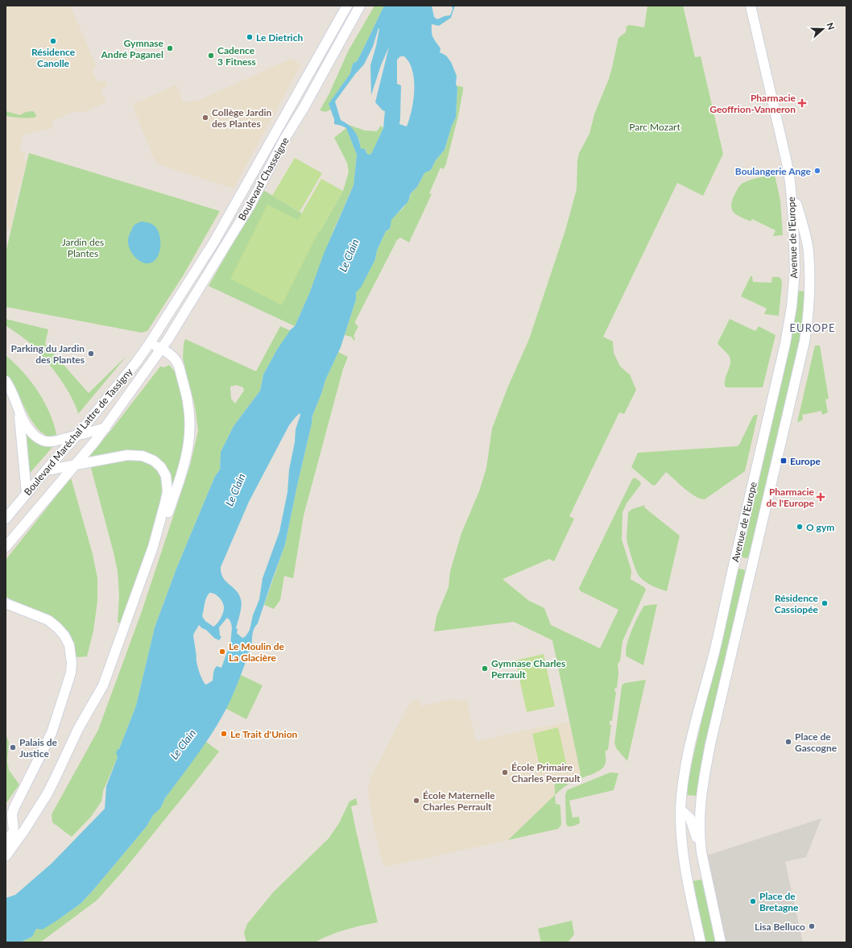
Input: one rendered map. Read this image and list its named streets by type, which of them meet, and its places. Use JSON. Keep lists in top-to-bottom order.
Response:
{
  "streets": {
    "main road": ["Boulevard Chasseigne", "Avenue de l'Europe", "Boulevard Maréchal Lattre de Tassigny"]
  },
  "crossings": [
    ["Boulevard Chasseigne", "Boulevard Maréchal Lattre de Tassigny"]
  ],
  "districts": ["EUROPE"],
  "water": ["Le Clain"],
  "parks": ["Parc Mozart", "Jardin des Plantes"],
  "places": {
    "other": [
      "Le Dietrich",
      "Résidence Canolle",
      "Gymnase André Paganel",
      "Cadence 3 Fitness",
      "Collège Jardin des Plantes",
      "Boulangerie Ange",
      "Parking du Jardin des Plantes",
      "O gym",
      "Résidence Cassiopée",
      "Le Moulin de La Glacière",
      "Gymnase Charles Perrault",
      "Le Trait d'Union",
      "Place de Gascogne",
      "Palais de Justice",
      "École Primaire Charles Perrault",
      "École Maternelle Charles Perrault",
      "Place de Bretagne",
      "Lisa Belluco"
    ],
    "health": ["Pharmacie Geoffrion-Vanneron", "Pharmacie de l'Europe"],
    "transit": ["Europe"]
  },
  "north": "right"
}
